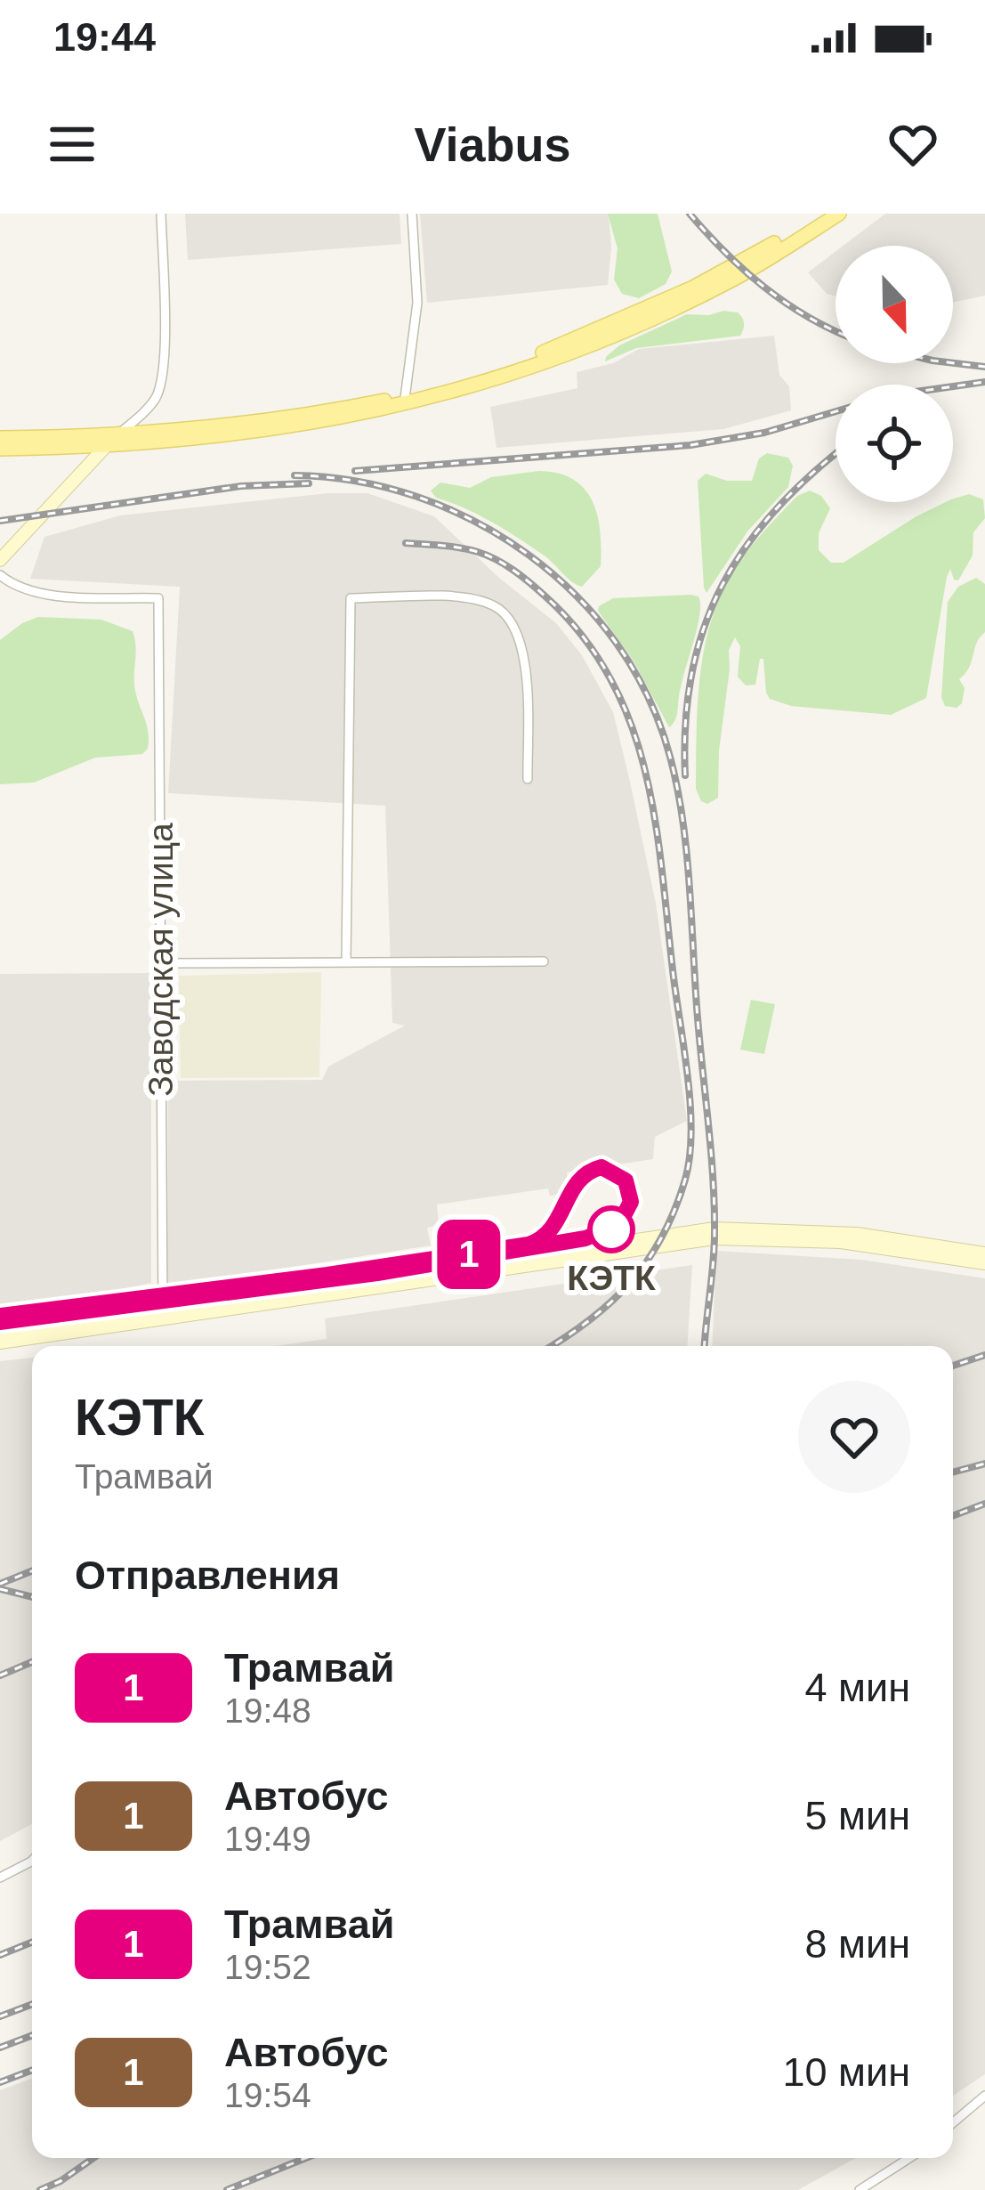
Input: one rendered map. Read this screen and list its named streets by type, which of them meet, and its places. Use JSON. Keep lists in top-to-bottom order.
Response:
{
  "streets": {
    "street": ["Заводская улица"]
  },
  "places": ["КЭТК"],
  "lines": ["tram line 1"],
  "north": "bottom",
  "page": {
    "status": "19:44",
    "header": "Viabus",
    "on_map": "1",
    "heading": [
      ["КЭТК", "Трамвай"],
      "Отправления"
    ],
    "list": [
      {
        "mark": "1",
        "name": "Трамвай",
        "note": "19:48",
        "value": "4 мин"
      },
      {
        "mark": "1",
        "name": "Автобус",
        "note": "19:49",
        "value": "5 мин"
      },
      {
        "mark": "1",
        "name": "Трамвай",
        "note": "19:52",
        "value": "8 мин"
      },
      {
        "mark": "1",
        "name": "Автобус",
        "note": "19:54",
        "value": "10 мин"
      }
    ]
  }
}
